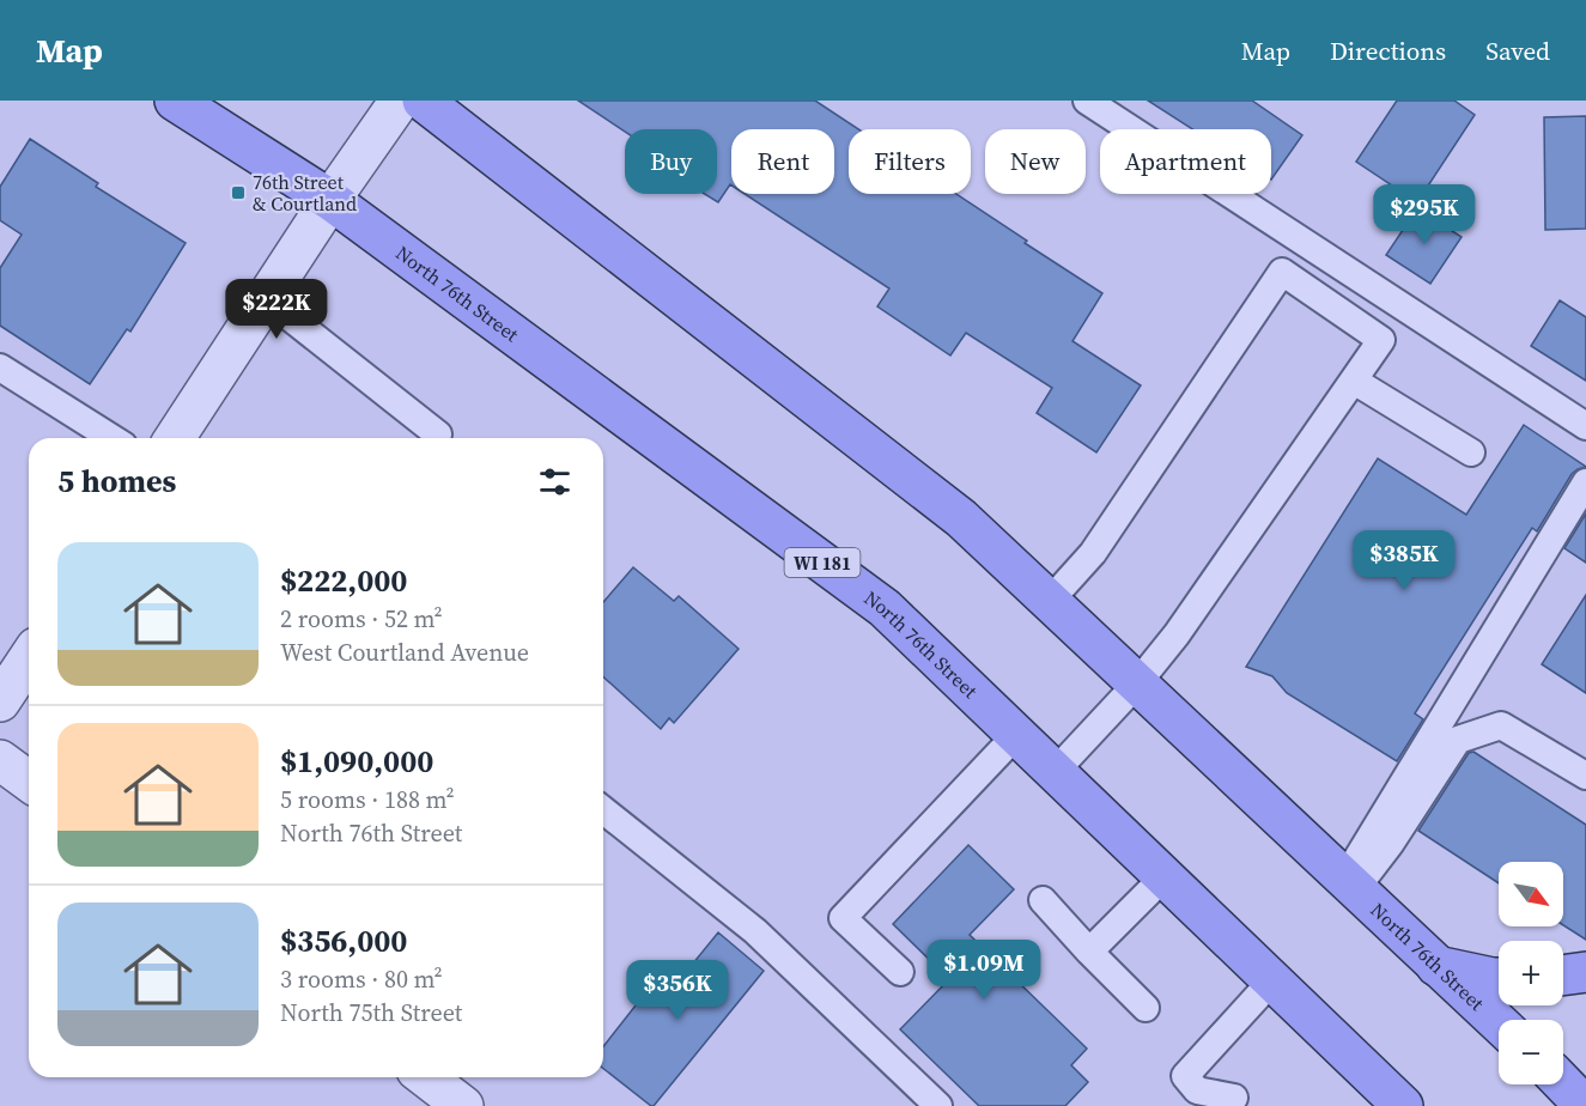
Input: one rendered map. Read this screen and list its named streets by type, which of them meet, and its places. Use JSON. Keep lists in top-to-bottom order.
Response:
{
  "streets": {
    "main road": ["North 76th Street", "WI 181"]
  },
  "places": {
    "transit": ["76th Street & Courtland"]
  },
  "north": "bottom right",
  "page": {
    "header": "Map",
    "nav": ["Map", "Directions", "Saved"],
    "chip": [
      "Buy",
      "Rent",
      "Filters",
      "New",
      "Apartment"
    ],
    "price": [
      "$295K",
      "$222K",
      "$385K",
      "$1.09M",
      "$356K"
    ],
    "heading": "5 homes",
    "list": [
      {
        "name": "$222,000",
        "note": "2 rooms · 52 m² · West Courtland Avenue"
      },
      {
        "name": "$1,090,000",
        "note": "5 rooms · 188 m² · North 76th Street"
      },
      {
        "name": "$356,000",
        "note": "3 rooms · 80 m² · North 75th Street"
      }
    ],
    "map_buttons": ["+", "−"]
  }
}
